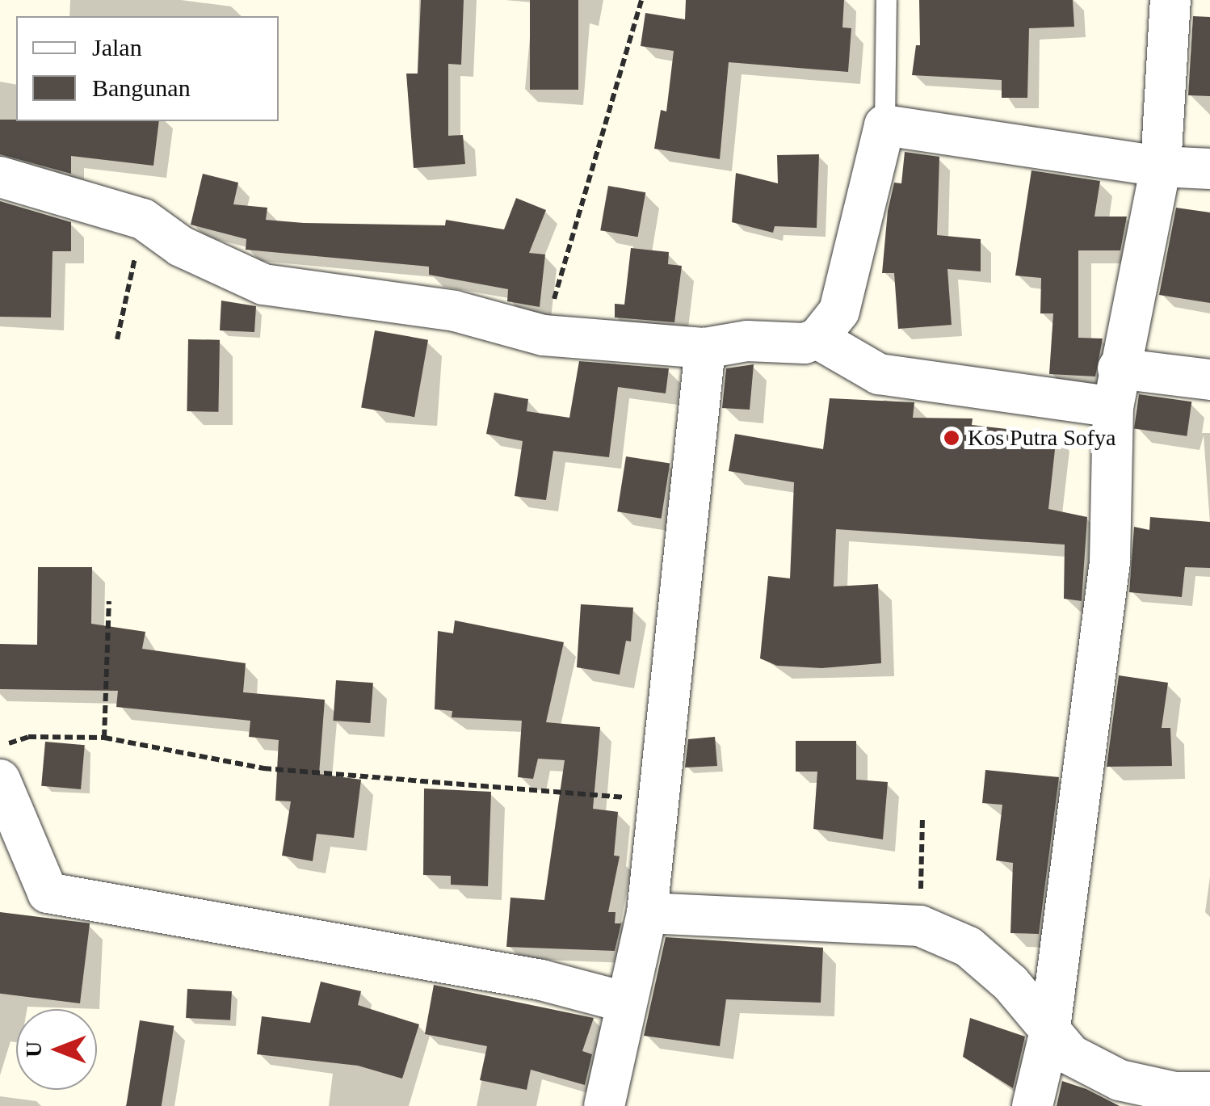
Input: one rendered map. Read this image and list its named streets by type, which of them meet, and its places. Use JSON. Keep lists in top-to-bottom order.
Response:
{
  "places": ["Kos Putra Sofya"],
  "legend": ["Jalan", "Bangunan"],
  "north": "left"
}
